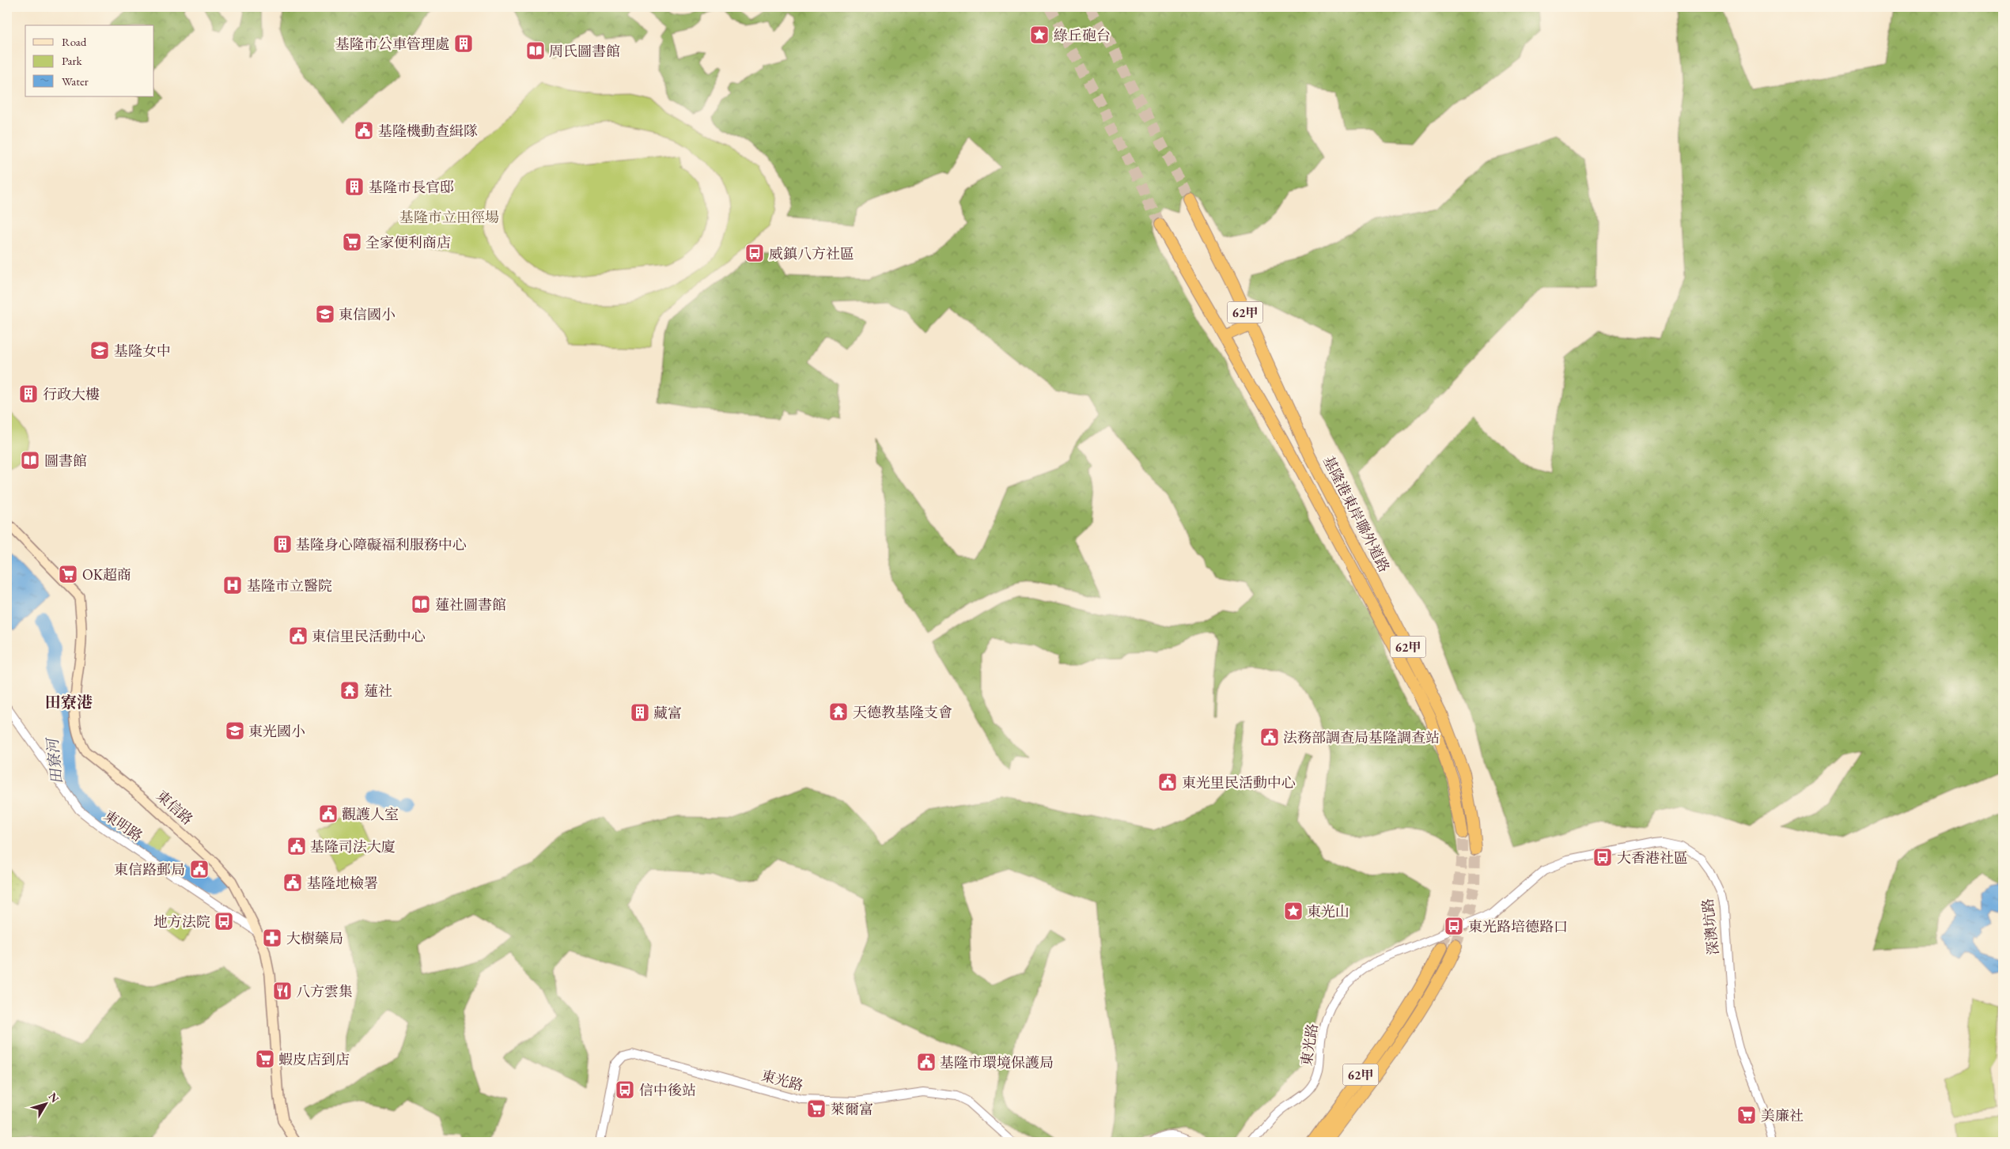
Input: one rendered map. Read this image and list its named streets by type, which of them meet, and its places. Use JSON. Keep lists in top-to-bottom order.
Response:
{
  "streets": {
    "highway": ["62甲", "基隆港東岸聯外道路"],
    "main road": ["東信路"],
    "street": ["東明路", "深澳坑路", "東光路"]
  },
  "crossings": [
    ["東信路", "東明路"],
    ["深澳坑路", "東光路"]
  ],
  "districts": ["田寮港"],
  "water": ["田寮河"],
  "parks": ["基隆市立田徑場"],
  "places": {
    "place": ["綠丘砲台", "東光山"],
    "building": [
      "基隆市公車管理處",
      "基隆市長官邸",
      "行政大樓",
      "基隆身心障礙福利服務中心",
      "藏富"
    ],
    "library": ["周氏圖書館", "圖書館", "蓮社圖書館"],
    "public building": [
      "基隆機動查緝隊",
      "東信里民活動中心",
      "法務部調查局基隆調查站",
      "東光里民活動中心",
      "觀護人室",
      "基隆司法大廈",
      "東信路郵局",
      "基隆地檢署",
      "基隆市環境保護局"
    ],
    "supermarket": [
      "全家便利商店",
      "OK超商",
      "蝦皮店到店",
      "萊爾富",
      "美廉社"
    ],
    "bus stop": [
      "威鎮八方社區",
      "大香港社區",
      "地方法院",
      "東光路培德路口",
      "信中後站"
    ],
    "school or university": ["東信國小", "基隆女中", "東光國小"],
    "hospital": ["基隆市立醫院"],
    "temple": ["蓮社", "天德教基隆支會"],
    "pharmacy": ["大樹藥局"],
    "restaurant": ["八方雲集"]
  },
  "legend": ["Road", "Park", "Water"],
  "north": "top right"
}
